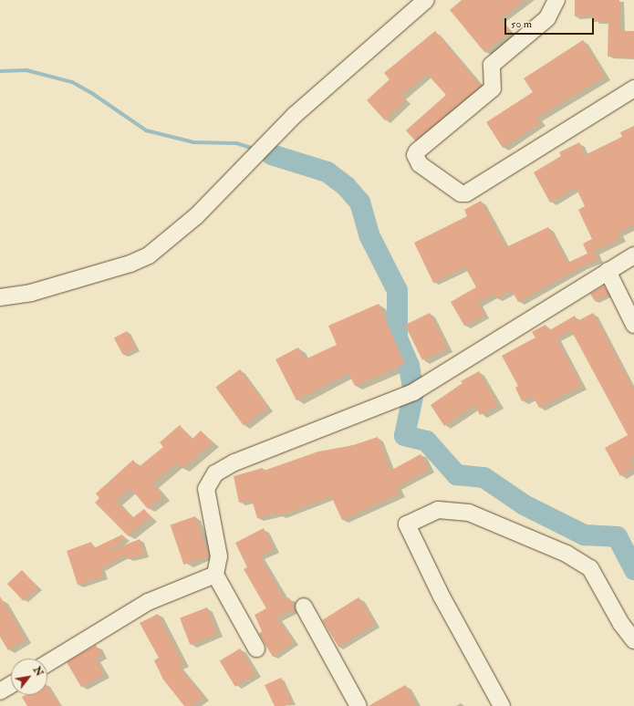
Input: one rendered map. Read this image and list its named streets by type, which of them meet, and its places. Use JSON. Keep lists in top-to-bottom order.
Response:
{
  "scale_bar": "50 m",
  "north": "top right"
}
